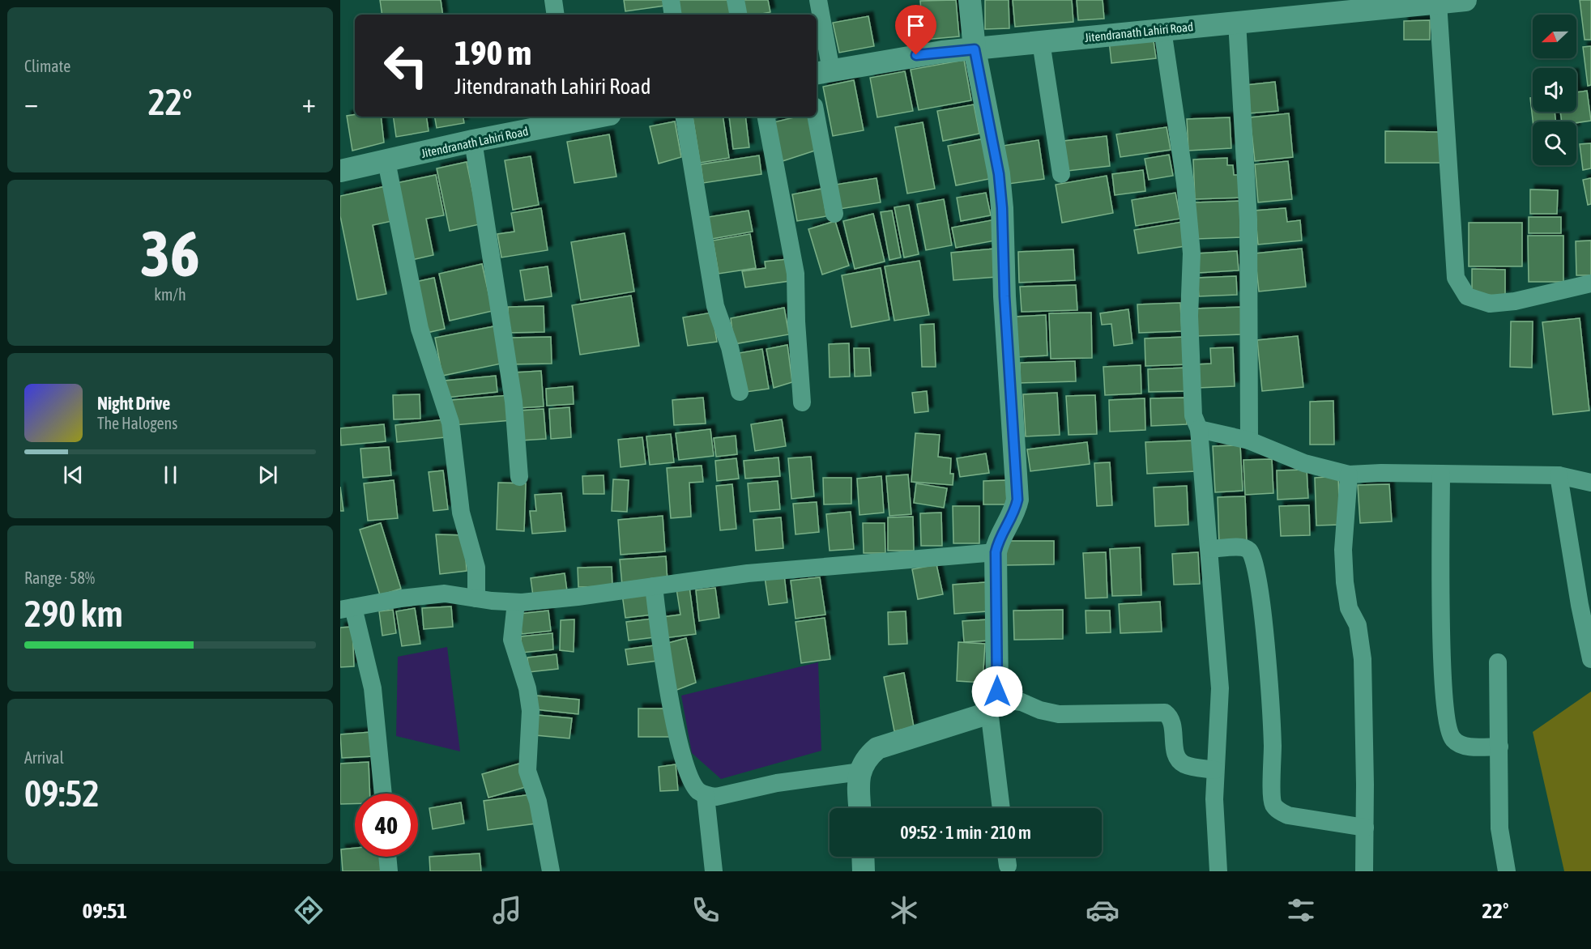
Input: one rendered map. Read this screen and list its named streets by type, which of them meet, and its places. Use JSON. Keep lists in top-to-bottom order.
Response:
{
  "streets": {
    "street": ["Jitendranath Lahiri Road"]
  },
  "north": "left",
  "page": {
    "tile": [
      "Climate",
      ["36", "km/h"],
      ["Range · 58%", "290 km"],
      ["Arrival", "09:52"]
    ],
    "turn": ["190 m", "Jitendranath Lahiri Road"],
    "heat": ["−", "22°", "+"],
    "song": ["Night Drive", "The Halogens"],
    "limit": "40",
    "trip": "09:52 · 1 min · 210 m",
    "tabs": ["09:51", "22°"]
  }
}
